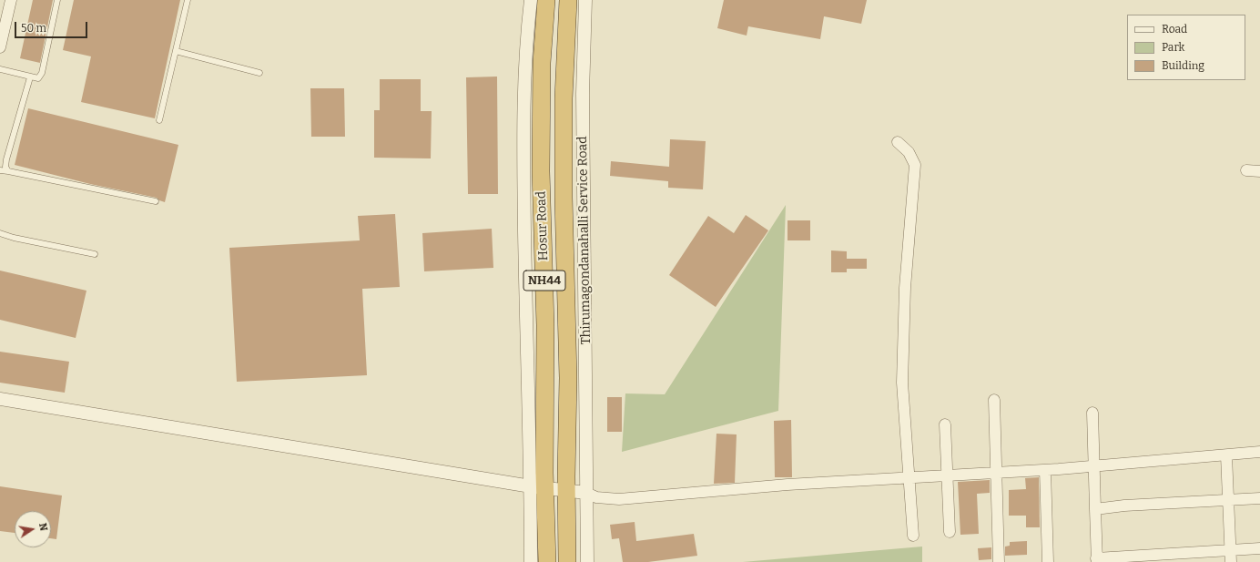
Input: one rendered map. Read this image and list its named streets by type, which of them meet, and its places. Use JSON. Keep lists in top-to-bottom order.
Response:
{
  "streets": {
    "highway": ["Hosur Road", "NH44"],
    "street": ["Thirumagondanahalli Service Road"]
  },
  "legend": ["Road", "Park", "Building"],
  "scale_bar": "50 m",
  "north": "right"
}
